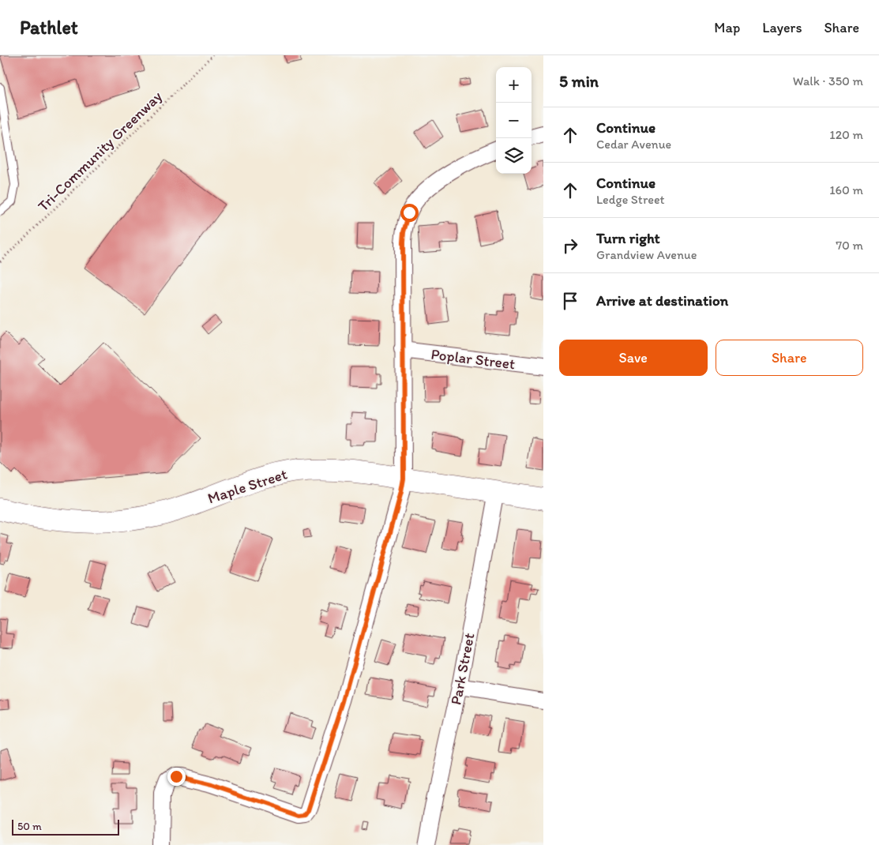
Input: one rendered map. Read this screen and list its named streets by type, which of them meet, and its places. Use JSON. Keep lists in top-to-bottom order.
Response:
{
  "streets": {
    "street": ["Poplar Street", "Maple Street", "Park Street"],
    "path": ["Tri-Community Greenway"]
  },
  "crossings": [
    ["Maple Street", "Park Street"]
  ],
  "scale_bar": "50 m",
  "page": {
    "header": "Pathlet",
    "nav": ["Map", "Layers", "Share"],
    "heading": ["5 min", "Walk · 350 m"],
    "map_buttons": ["+", "−"],
    "list": [
      ["Continue", "Cedar Avenue", "120 m"],
      ["Continue", "Ledge Street", "160 m"],
      ["Turn right", "Grandview Avenue", "70 m"],
      "Arrive at destination"
    ],
    "buttons": ["Save", "Share"],
    "scale": "50 m"
  }
}
